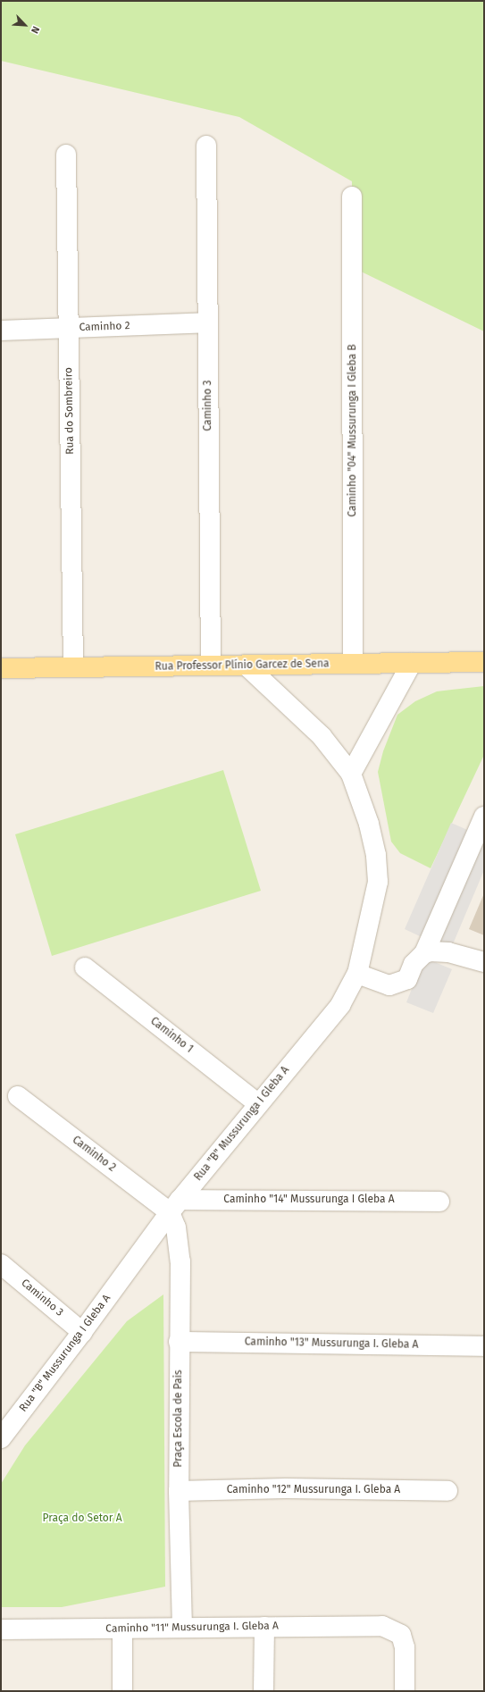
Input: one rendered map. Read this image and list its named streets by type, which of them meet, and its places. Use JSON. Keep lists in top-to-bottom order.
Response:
{
  "streets": {
    "main road": ["Rua Professor Plínio Garcez de Sena"],
    "street": [
      "Caminho 2",
      "Caminho 3",
      "Rua do Sombreiro",
      "Caminho \"04\" Mussurunga I Gleba B",
      "Caminho 1",
      "Rua \"B\" Mussurunga I Gleba A",
      "Caminho \"14\" Mussurunga I Gleba A",
      "Caminho \"13\" Mussurunga I. Gleba A",
      "Praça Escola de Pais",
      "Caminho \"12\" Mussurunga I. Gleba A",
      "Caminho \"11\" Mussurunga I. Gleba A"
    ]
  },
  "crossings": [
    ["Caminho 2", "Caminho 3"],
    ["Caminho 2", "Rua do Sombreiro"],
    ["Caminho 2", "Rua \"B\" Mussurunga I Gleba A"],
    ["Caminho 2", "Caminho \"14\" Mussurunga I Gleba A"],
    ["Caminho 2", "Praça Escola de Pais"],
    ["Caminho 3", "Rua Professor Plínio Garcez de Sena"],
    ["Caminho 3", "Rua \"B\" Mussurunga I Gleba A"],
    ["Rua do Sombreiro", "Rua Professor Plínio Garcez de Sena"],
    ["Caminho \"04\" Mussurunga I Gleba B", "Rua Professor Plínio Garcez de Sena"],
    ["Rua Professor Plínio Garcez de Sena", "Rua \"B\" Mussurunga I Gleba A"],
    ["Caminho 1", "Rua \"B\" Mussurunga I Gleba A"],
    ["Rua \"B\" Mussurunga I Gleba A", "Caminho \"14\" Mussurunga I Gleba A"],
    ["Rua \"B\" Mussurunga I Gleba A", "Praça Escola de Pais"],
    ["Caminho \"14\" Mussurunga I Gleba A", "Praça Escola de Pais"],
    ["Caminho \"13\" Mussurunga I. Gleba A", "Praça Escola de Pais"],
    ["Praça Escola de Pais", "Caminho \"12\" Mussurunga I. Gleba A"],
    ["Praça Escola de Pais", "Caminho \"11\" Mussurunga I. Gleba A"]
  ],
  "parks": ["Praça do Setor A"],
  "north": "bottom right"
}
